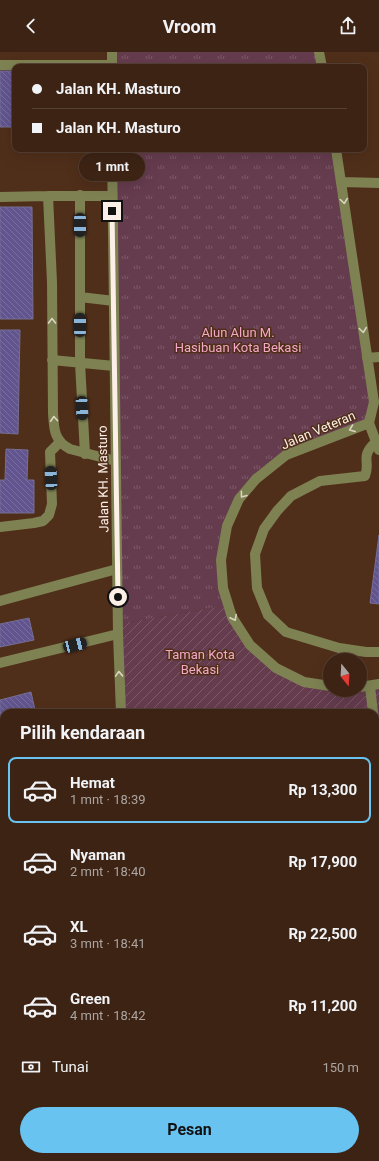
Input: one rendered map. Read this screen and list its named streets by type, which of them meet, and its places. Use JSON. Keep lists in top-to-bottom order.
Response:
{
  "streets": {
    "street": ["Jalan Veteran", "Jalan KH. Masturo"]
  },
  "parks": ["Alun Alun M. Hasibuan Kota Bekasi", "Taman Kota Bekasi"],
  "north": "bottom",
  "page": {
    "header": "Vroom",
    "banner": ["Jalan KH. Masturo", "Jalan KH. Masturo"],
    "bubble": "1 mnt",
    "heading": "Pilih kendaraan",
    "list": [
      {
        "name": "Hemat",
        "note": "1 mnt · 18:39",
        "value": "Rp 13,300"
      },
      {
        "name": "Nyaman",
        "note": "2 mnt · 18:40",
        "value": "Rp 17,900"
      },
      {
        "name": "XL",
        "note": "3 mnt · 18:41",
        "value": "Rp 22,500"
      },
      {
        "name": "Green",
        "note": "4 mnt · 18:42",
        "value": "Rp 11,200"
      }
    ],
    "pay": ["Tunai", "150 m"],
    "buttons": "Pesan"
  }
}
